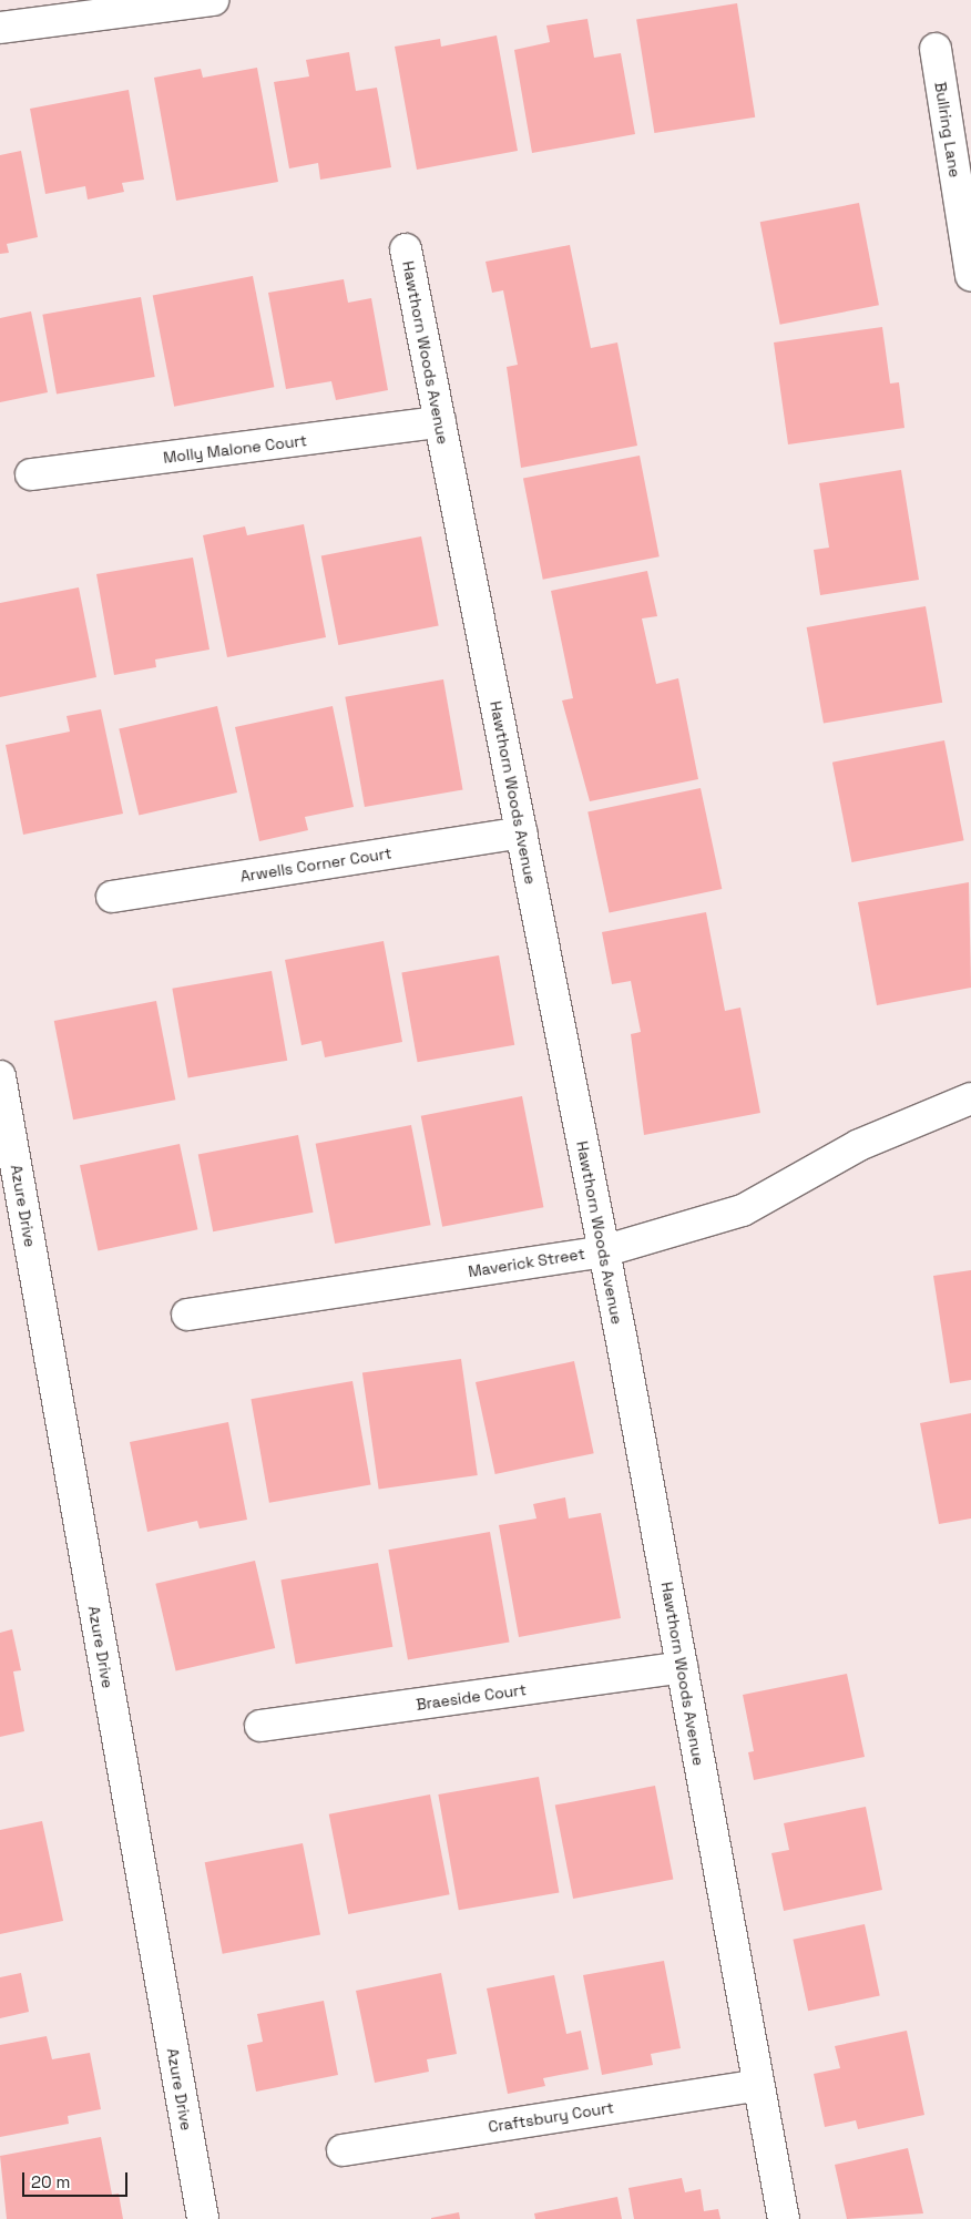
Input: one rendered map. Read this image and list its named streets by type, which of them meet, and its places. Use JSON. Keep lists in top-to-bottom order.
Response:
{
  "streets": {
    "street": [
      "Bullring Lane",
      "Hawthorn Woods Avenue",
      "Molly Malone Court",
      "Arwells Corner Court",
      "Azure Drive",
      "Maverick Street",
      "Braeside Court",
      "Craftsbury Court"
    ]
  },
  "crossings": [
    ["Hawthorn Woods Avenue", "Molly Malone Court"],
    ["Hawthorn Woods Avenue", "Arwells Corner Court"],
    ["Hawthorn Woods Avenue", "Maverick Street"],
    ["Hawthorn Woods Avenue", "Braeside Court"],
    ["Hawthorn Woods Avenue", "Craftsbury Court"]
  ],
  "scale_bar": "20 m"
}
